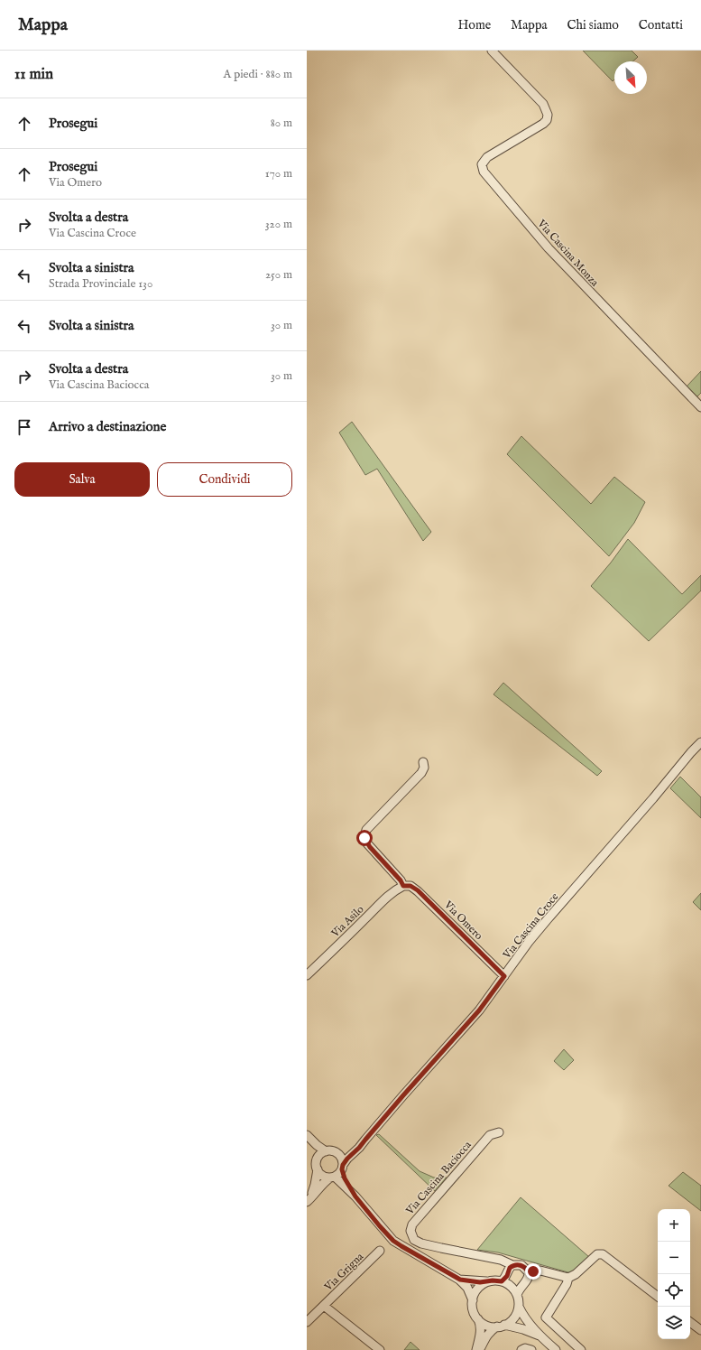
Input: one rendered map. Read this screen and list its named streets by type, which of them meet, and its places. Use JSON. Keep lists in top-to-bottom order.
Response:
{
  "streets": {
    "street": [
      "Via Cascina Monza",
      "Via Omero",
      "Via Asilo",
      "Via Cascina Croce",
      "Via Cascina Baciocca",
      "Via Grigna"
    ]
  },
  "crossings": [
    ["Via Omero", "Via Asilo"],
    ["Via Omero", "Via Cascina Croce"]
  ],
  "north": "bottom right",
  "page": {
    "header": "Mappa",
    "nav": [
      "Home",
      "Mappa",
      "Chi siamo",
      "Contatti"
    ],
    "heading": ["11 min", "A piedi · 880 m"],
    "list": [
      ["Prosegui", "80 m"],
      ["Prosegui", "Via Omero", "170 m"],
      ["Svolta a destra", "Via Cascina Croce", "320 m"],
      ["Svolta a sinistra", "Strada Provinciale 130", "250 m"],
      ["Svolta a sinistra", "30 m"],
      ["Svolta a destra", "Via Cascina Baciocca", "30 m"],
      "Arrivo a destinazione"
    ],
    "buttons": ["Salva", "Condividi"],
    "map_buttons": ["+", "−"]
  }
}
